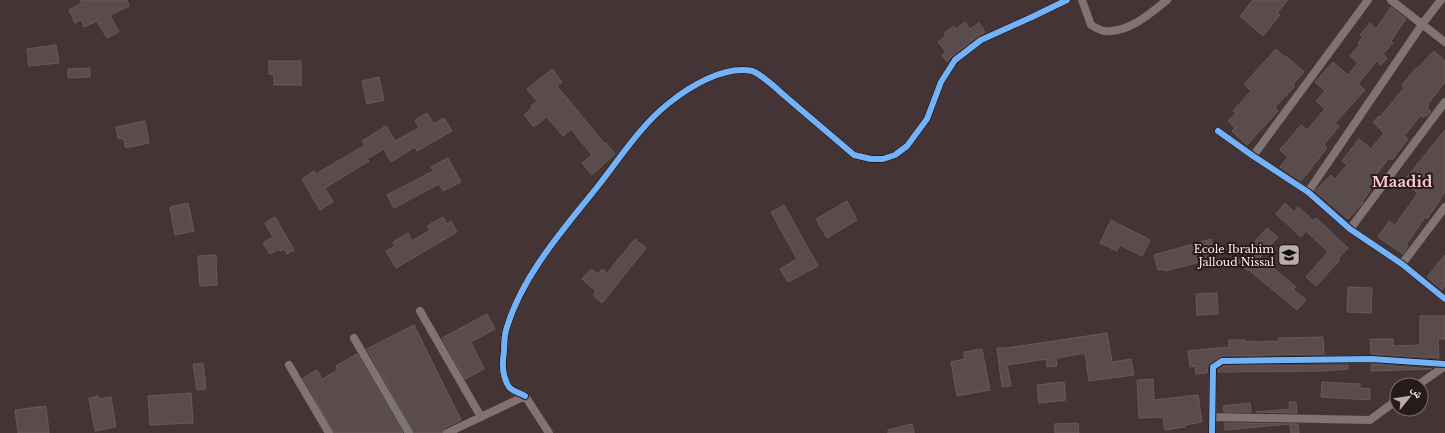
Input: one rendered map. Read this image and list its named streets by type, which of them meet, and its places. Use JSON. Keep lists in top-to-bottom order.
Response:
{
  "districts": ["Maadid"],
  "places": {
    "school or university": ["Ecole Ibrahim Jalloud Nissal"]
  },
  "north": "top right"
}
